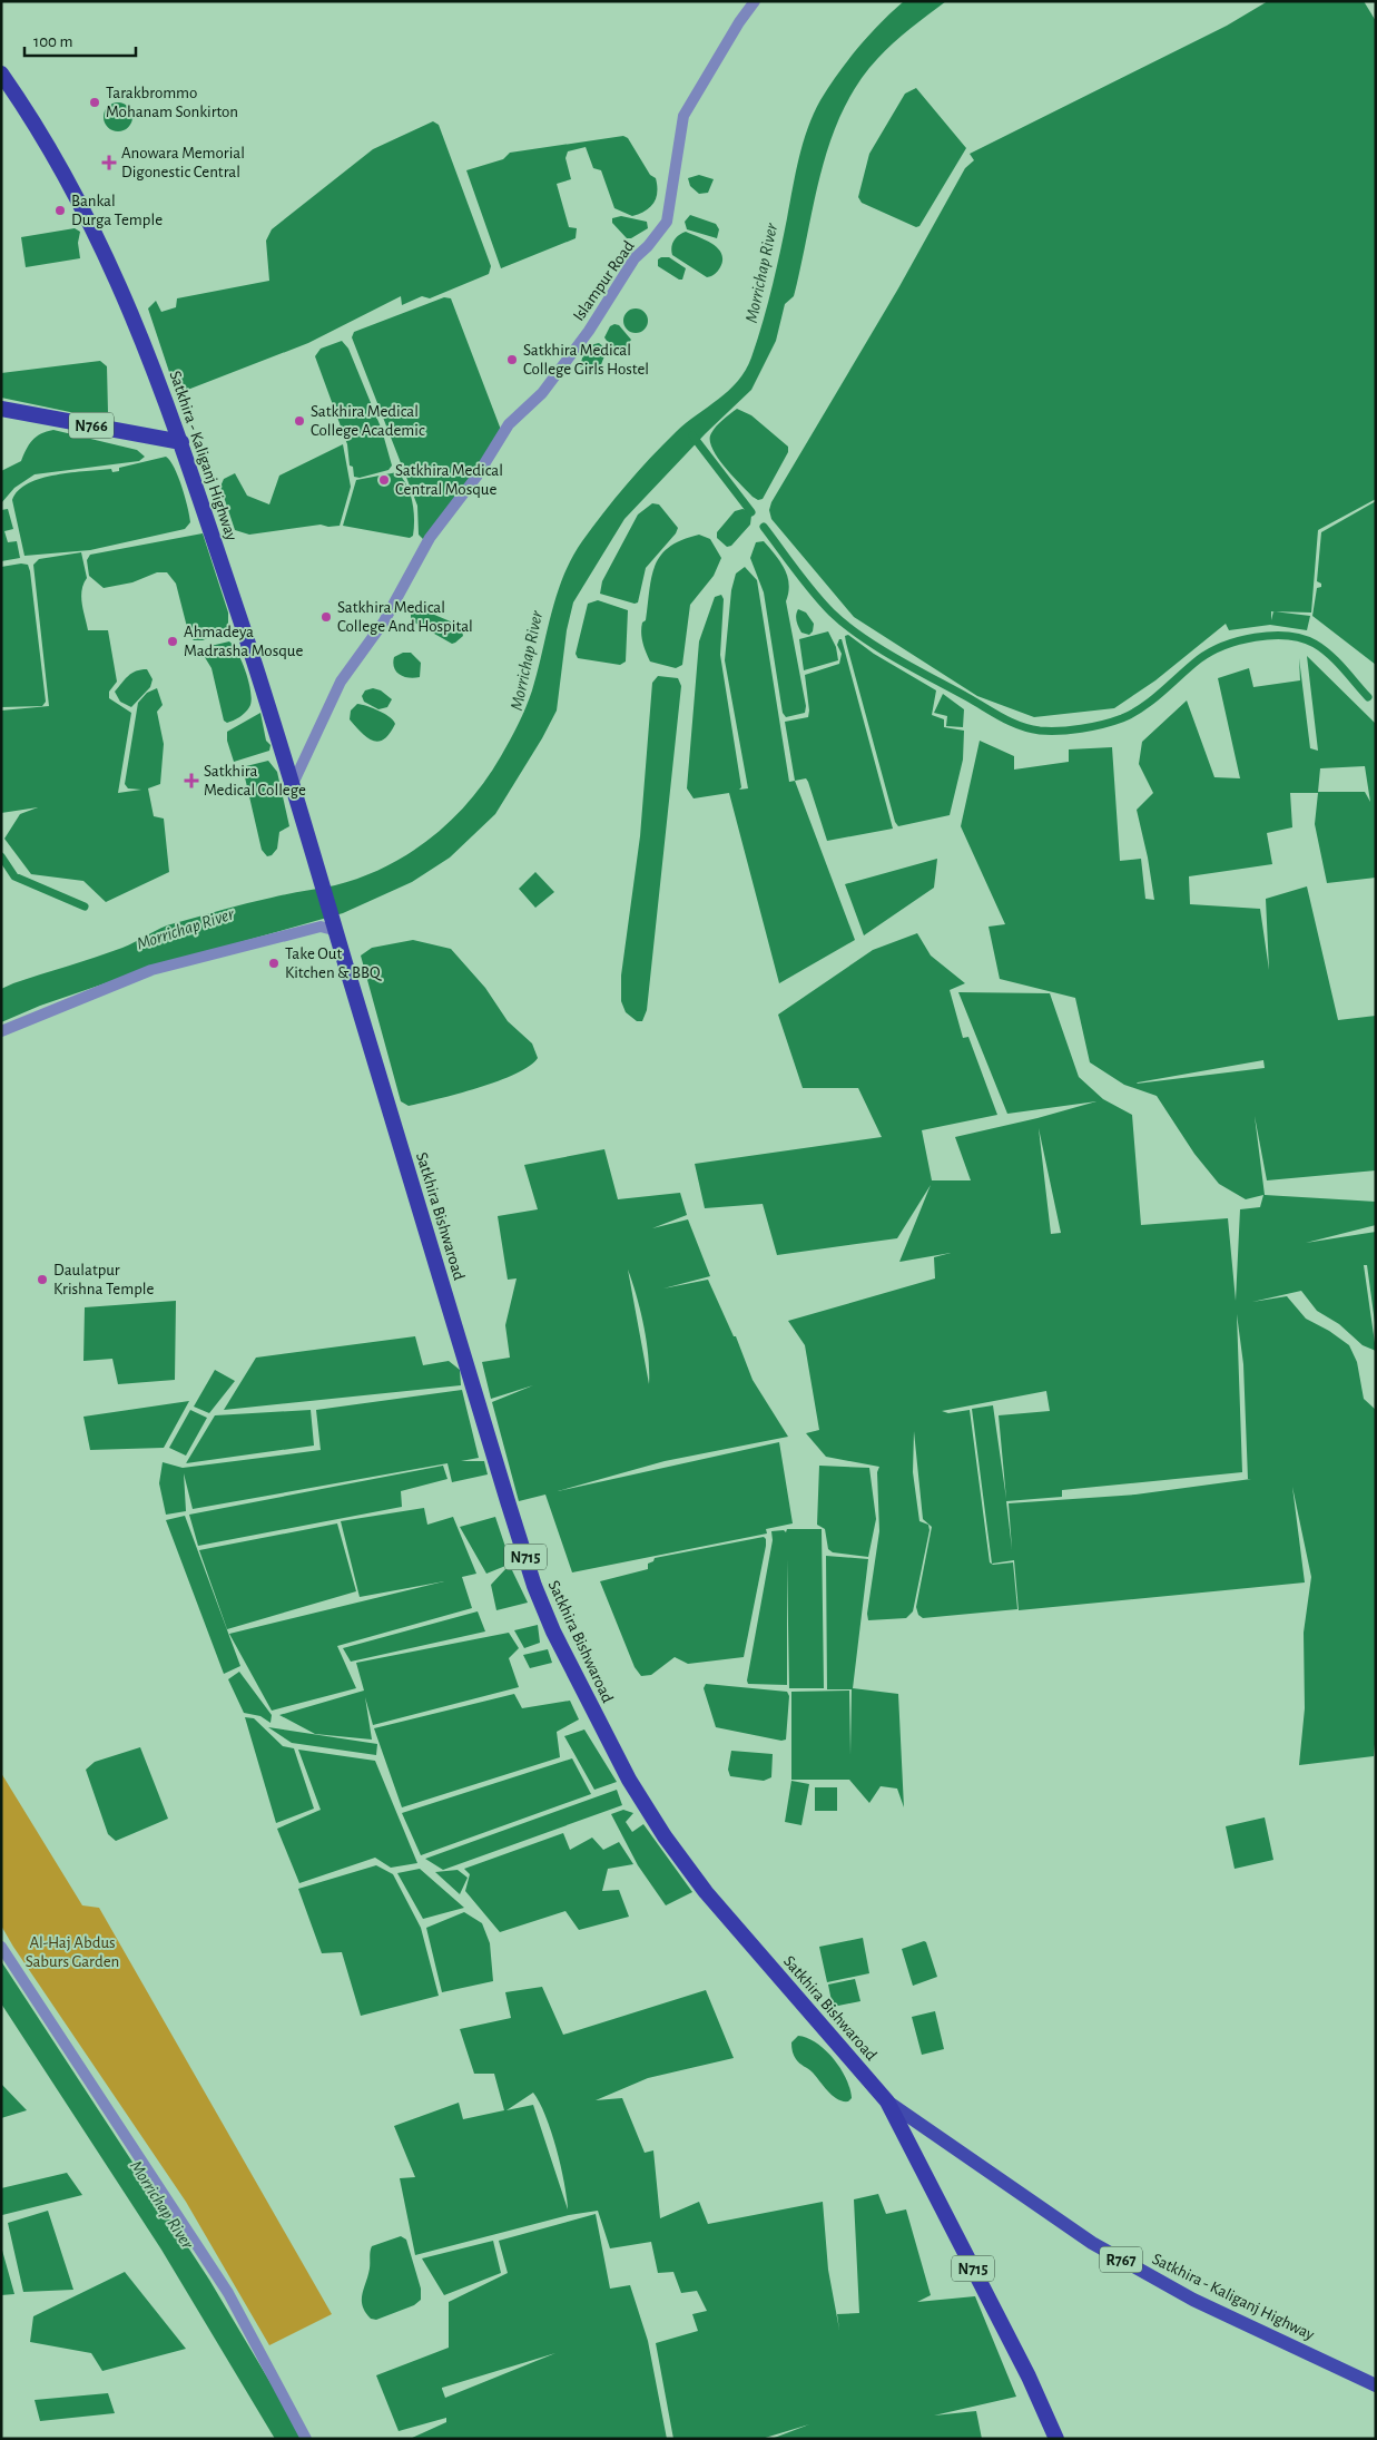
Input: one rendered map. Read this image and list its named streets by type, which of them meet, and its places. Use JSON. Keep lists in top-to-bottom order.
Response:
{
  "streets": {
    "highway": [
      "N766",
      "Satkhira - Kaliganj Highway",
      "Satkhira Bishwaroad",
      "N715"
    ],
    "main road": ["R767"],
    "street": ["Islampur Road"]
  },
  "crossings": [
    ["Islampur Road", "Satkhira - Kaliganj Highway"],
    ["N766", "Satkhira - Kaliganj Highway"],
    ["Satkhira - Kaliganj Highway", "Satkhira Bishwaroad"],
    ["Satkhira - Kaliganj Highway", "N715"],
    ["Satkhira Bishwaroad", "N715"]
  ],
  "water": ["Morrichap River"],
  "parks": ["Al-Haj Abdus Saburs Garden"],
  "places": {
    "other": [
      "Tarakbrommo Mohanam Sonkirton",
      "Bankal Durga Temple",
      "Satkhira Medical College Girls Hostel",
      "Satkhira Medical College Academic",
      "Satkhira Medical Central Mosque",
      "Satkhira Medical College And Hospital",
      "Ahmadeya Madrasha Mosque",
      "Take Out Kitchen & BBQ",
      "Daulatpur Krishna Temple"
    ],
    "health": ["Anowara Memorial Digonestic Central", "Satkhira Medical College"]
  },
  "scale_bar": "100 m"
}
